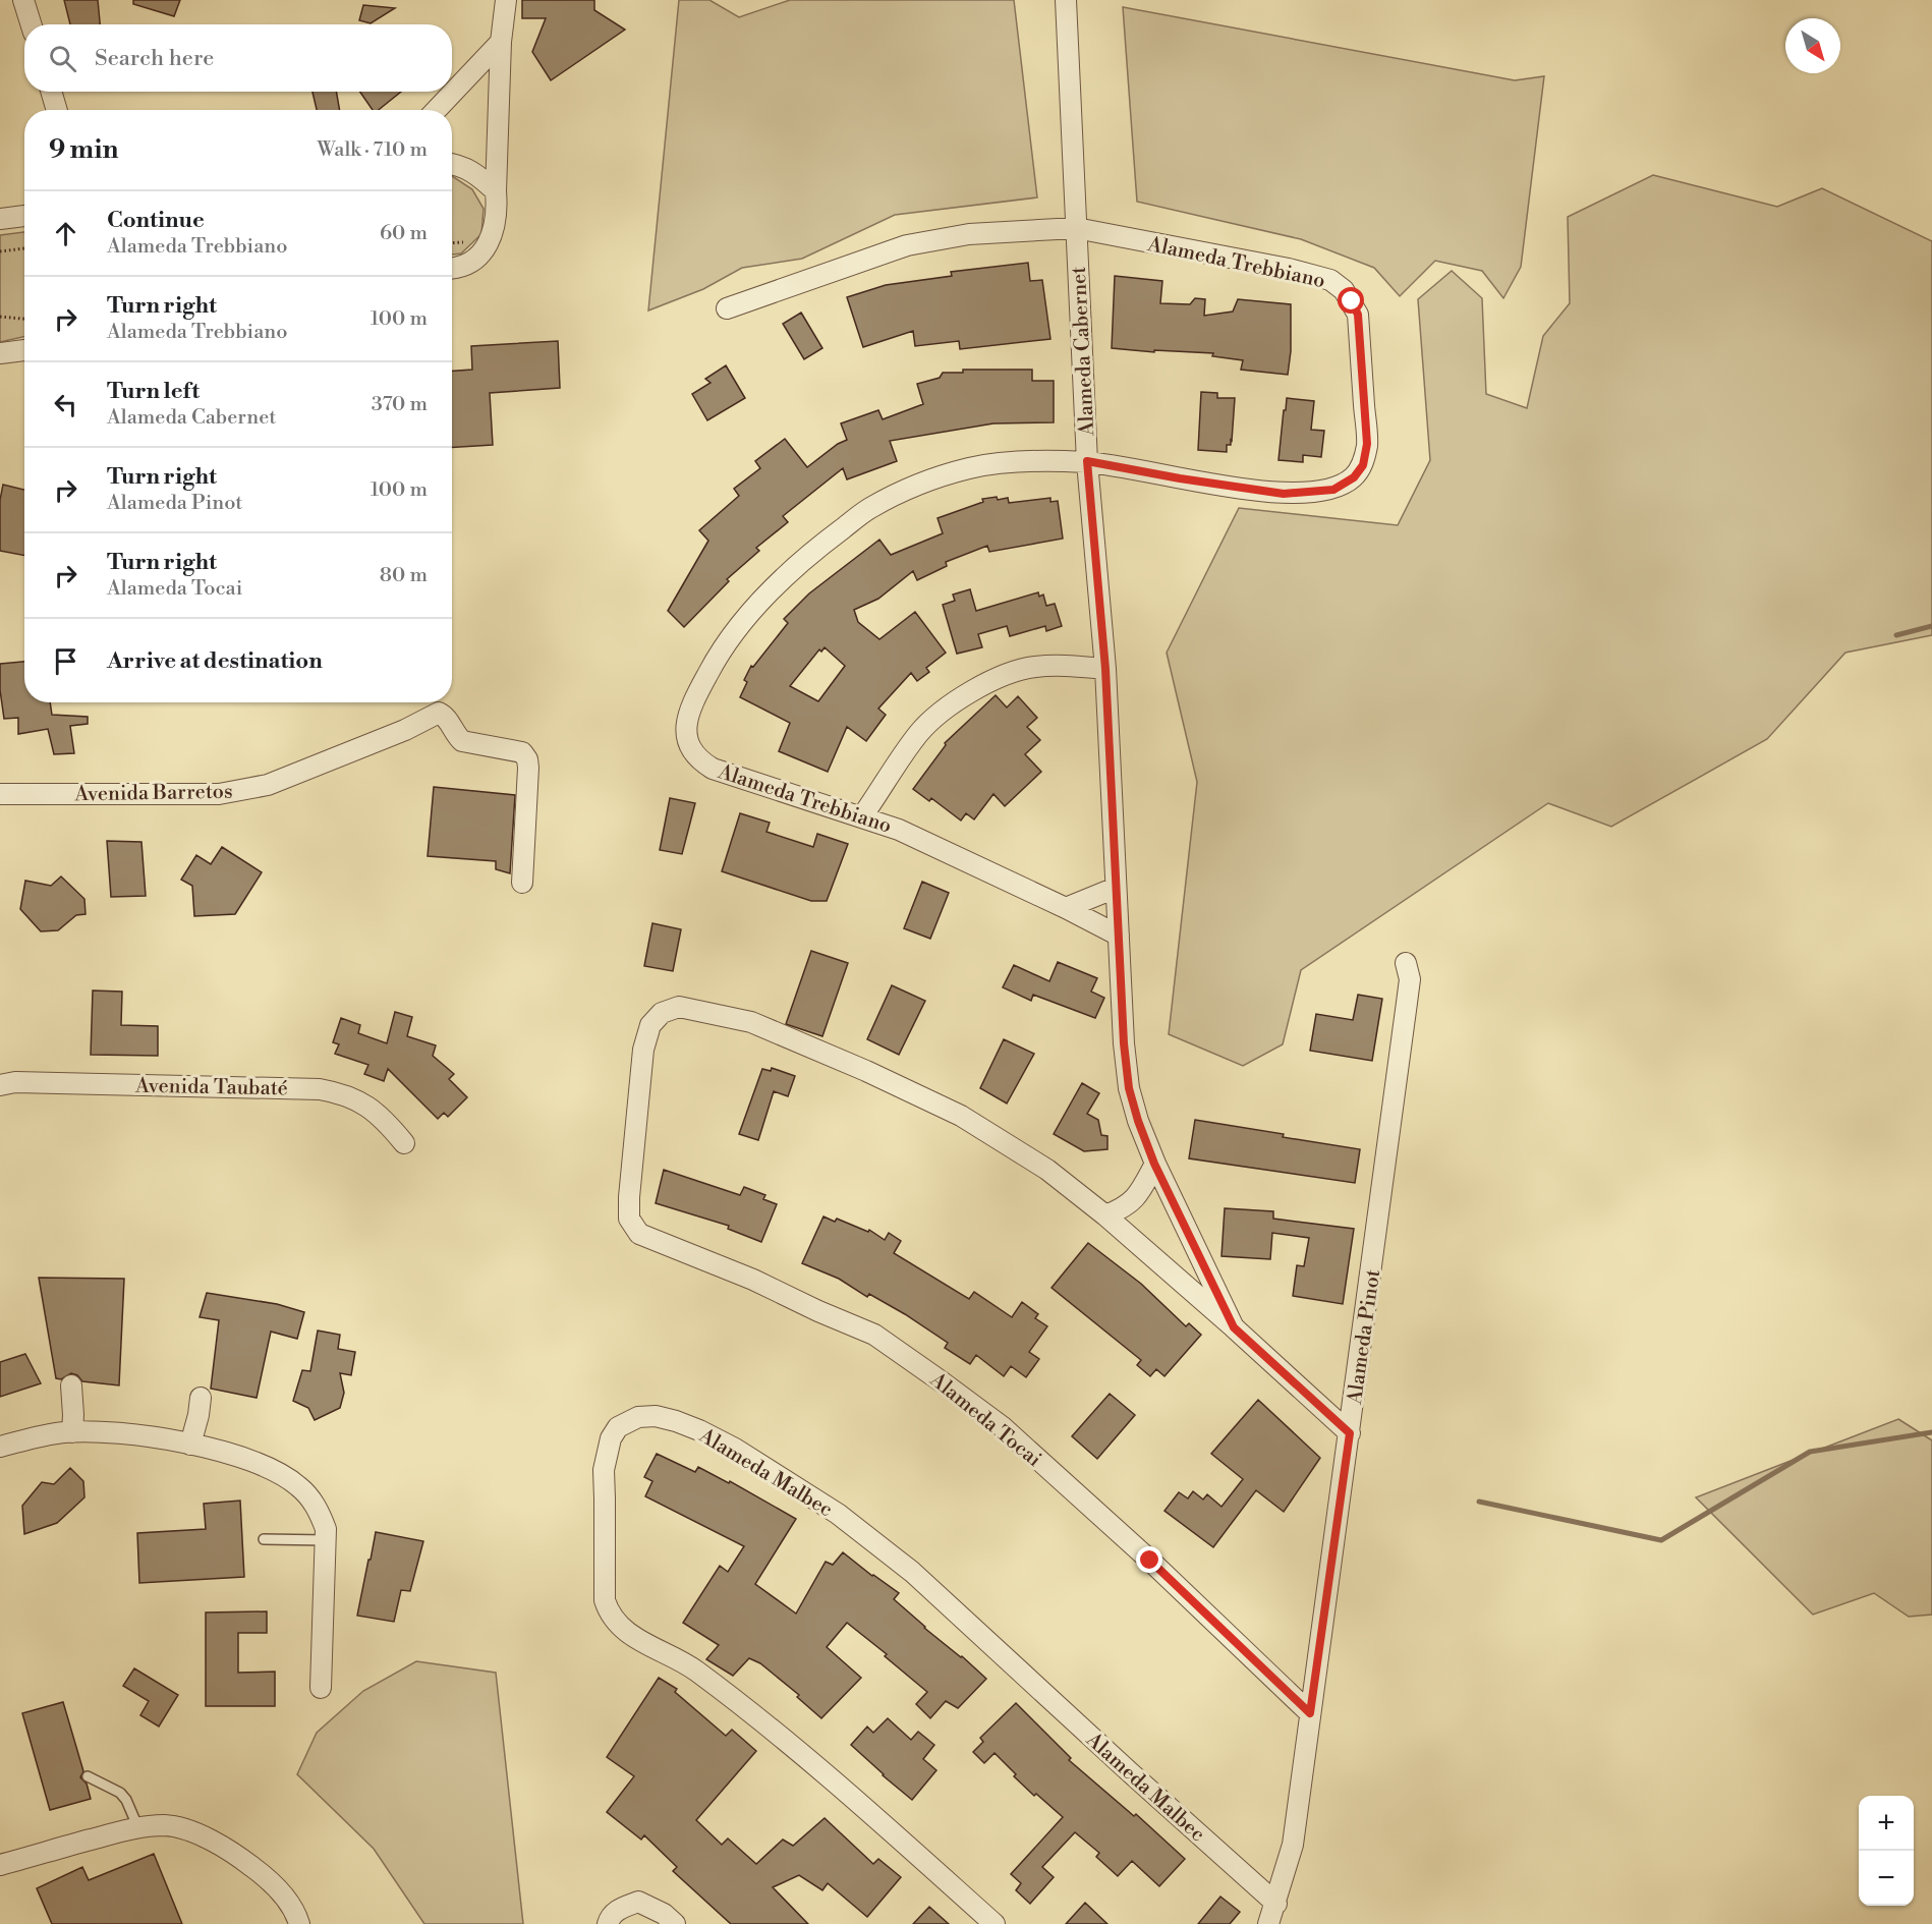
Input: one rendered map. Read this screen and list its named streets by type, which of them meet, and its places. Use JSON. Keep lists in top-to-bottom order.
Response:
{
  "streets": {
    "street": [
      "Alameda Trebbiano",
      "Alameda Cabernet",
      "Avenida Barretos",
      "Avenida Taubaté",
      "Alameda Pinot",
      "Alameda Tocai",
      "Alameda Malbec"
    ]
  },
  "crossings": [
    ["Alameda Trebbiano", "Alameda Cabernet"],
    ["Alameda Cabernet", "Alameda Pinot"],
    ["Alameda Cabernet", "Alameda Tocai"],
    ["Alameda Pinot", "Alameda Tocai"],
    ["Alameda Pinot", "Alameda Malbec"]
  ],
  "north": "bottom right",
  "page": {
    "search": "Search here",
    "heading": ["9 min", "Walk · 710 m"],
    "list": [
      ["Continue", "Alameda Trebbiano", "60 m"],
      ["Turn right", "Alameda Trebbiano", "100 m"],
      ["Turn left", "Alameda Cabernet", "370 m"],
      ["Turn right", "Alameda Pinot", "100 m"],
      ["Turn right", "Alameda Tocai", "80 m"],
      "Arrive at destination"
    ],
    "map_buttons": ["+", "−"]
  }
}
